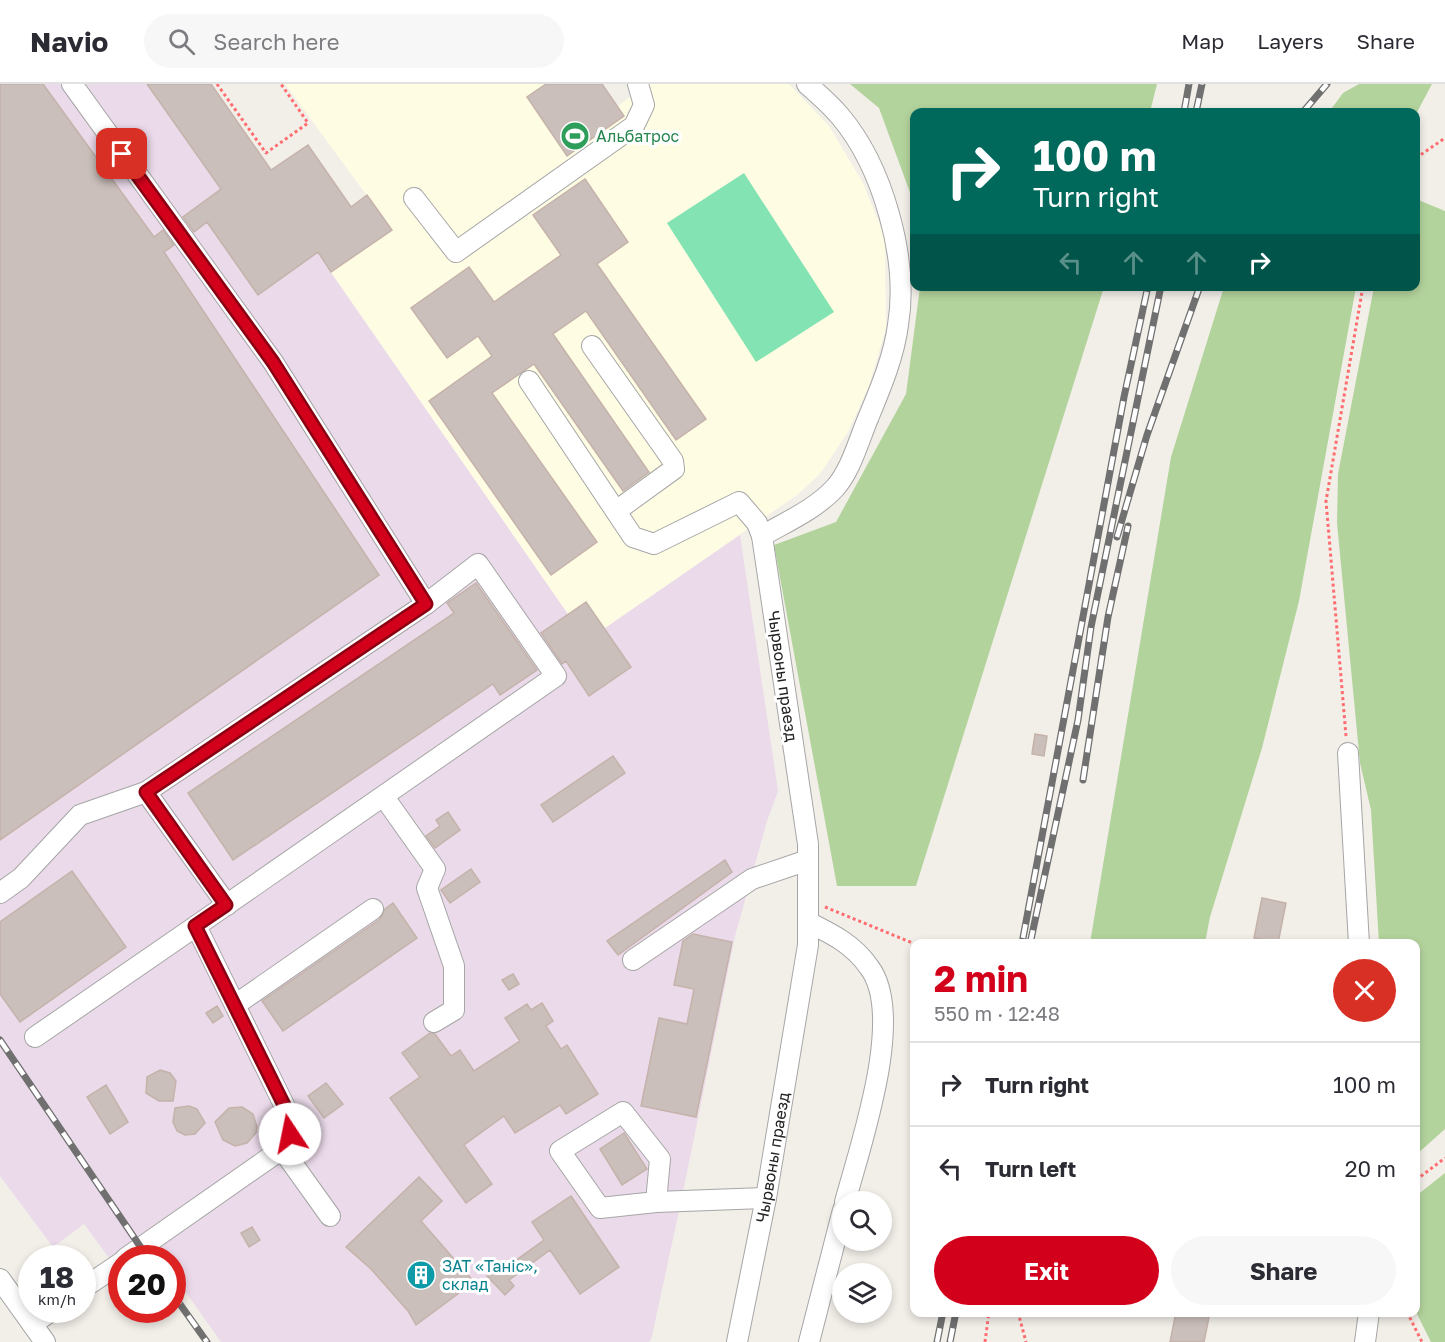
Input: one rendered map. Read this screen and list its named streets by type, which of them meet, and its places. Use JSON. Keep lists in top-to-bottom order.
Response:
{
  "streets": {
    "street": ["Чырвоны праезд"]
  },
  "places": {
    "sports": ["Альбатрос"],
    "building": ["ЗАТ «Таніс», склад"]
  },
  "page": {
    "header": "Navio",
    "search": "Search here",
    "nav": ["Map", "Layers", "Share"],
    "turn": ["100 m", "Turn right"],
    "heading": ["2 min", "550 m · 12:48"],
    "list": [
      {
        "name": "Turn right",
        "value": "100 m"
      },
      {
        "name": "Turn left",
        "value": "20 m"
      }
    ],
    "buttons": ["Exit", "Share"],
    "speed": "18 km/h",
    "limit": "20"
  }
}
